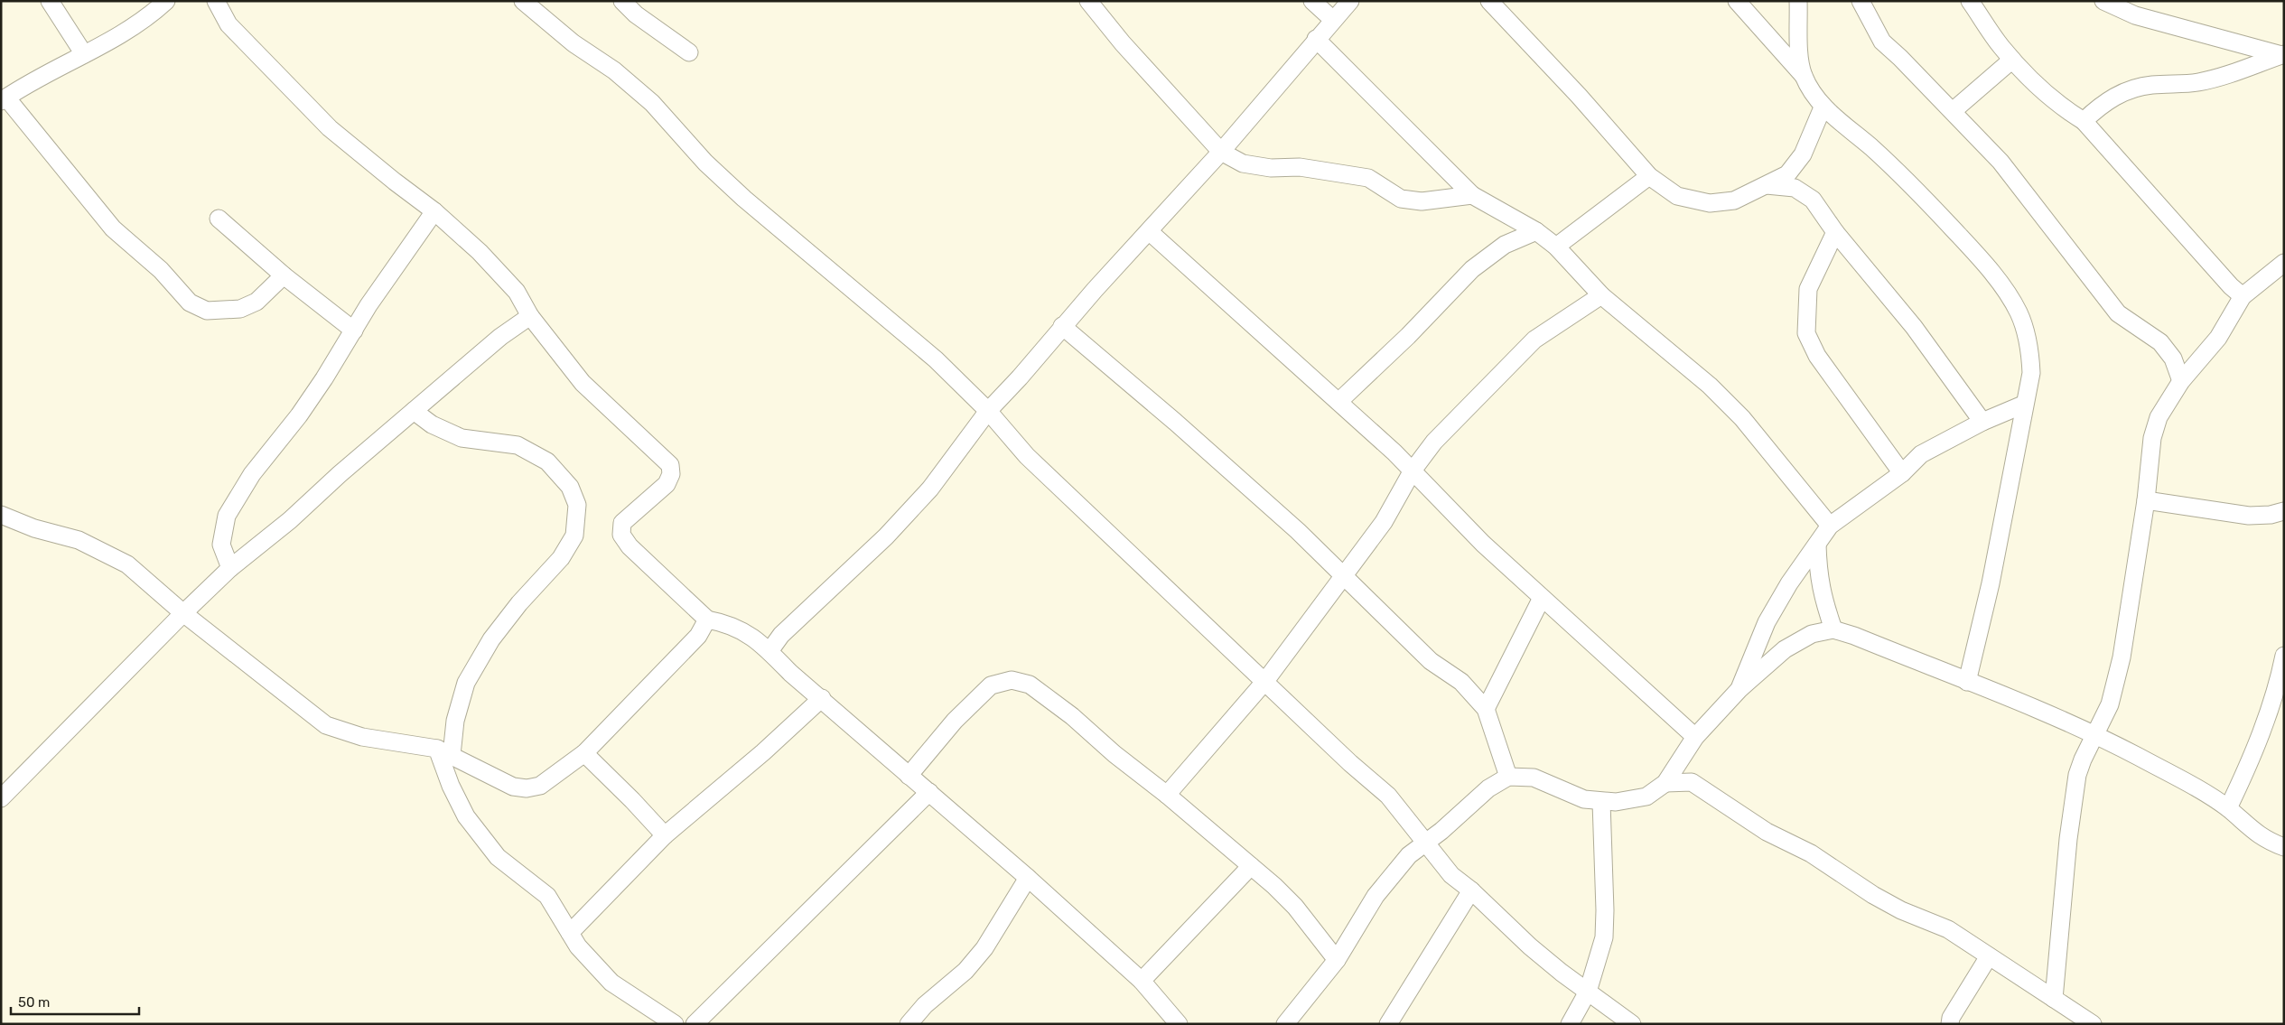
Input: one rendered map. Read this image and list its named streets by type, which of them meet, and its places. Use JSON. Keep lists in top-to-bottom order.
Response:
{
  "scale_bar": "50 m"
}
